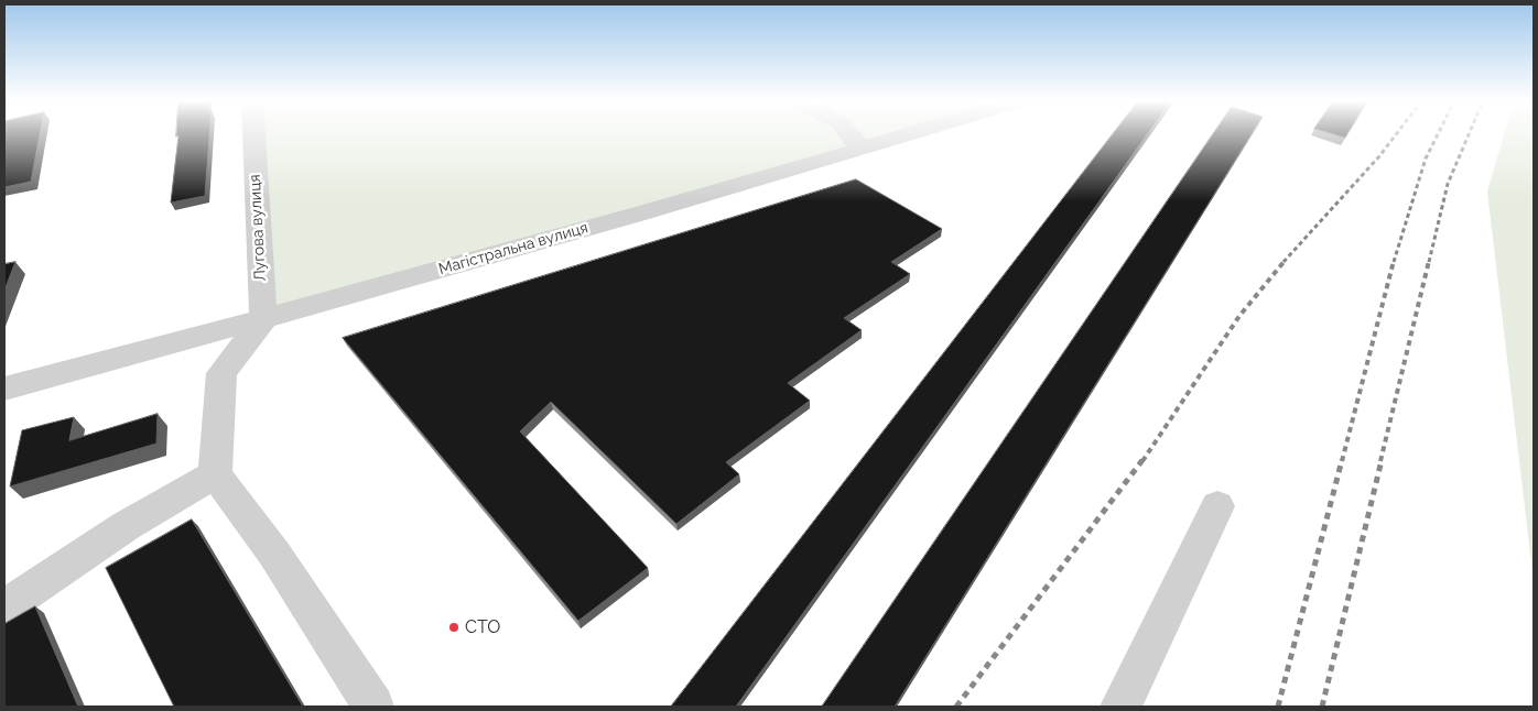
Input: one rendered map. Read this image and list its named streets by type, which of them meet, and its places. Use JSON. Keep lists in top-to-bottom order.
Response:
{
  "streets": {
    "street": ["Лугова вулиця", "Магістральна вулиця"]
  },
  "crossings": [
    ["Лугова вулиця", "Магістральна вулиця"]
  ],
  "places": ["СТО"]
}
